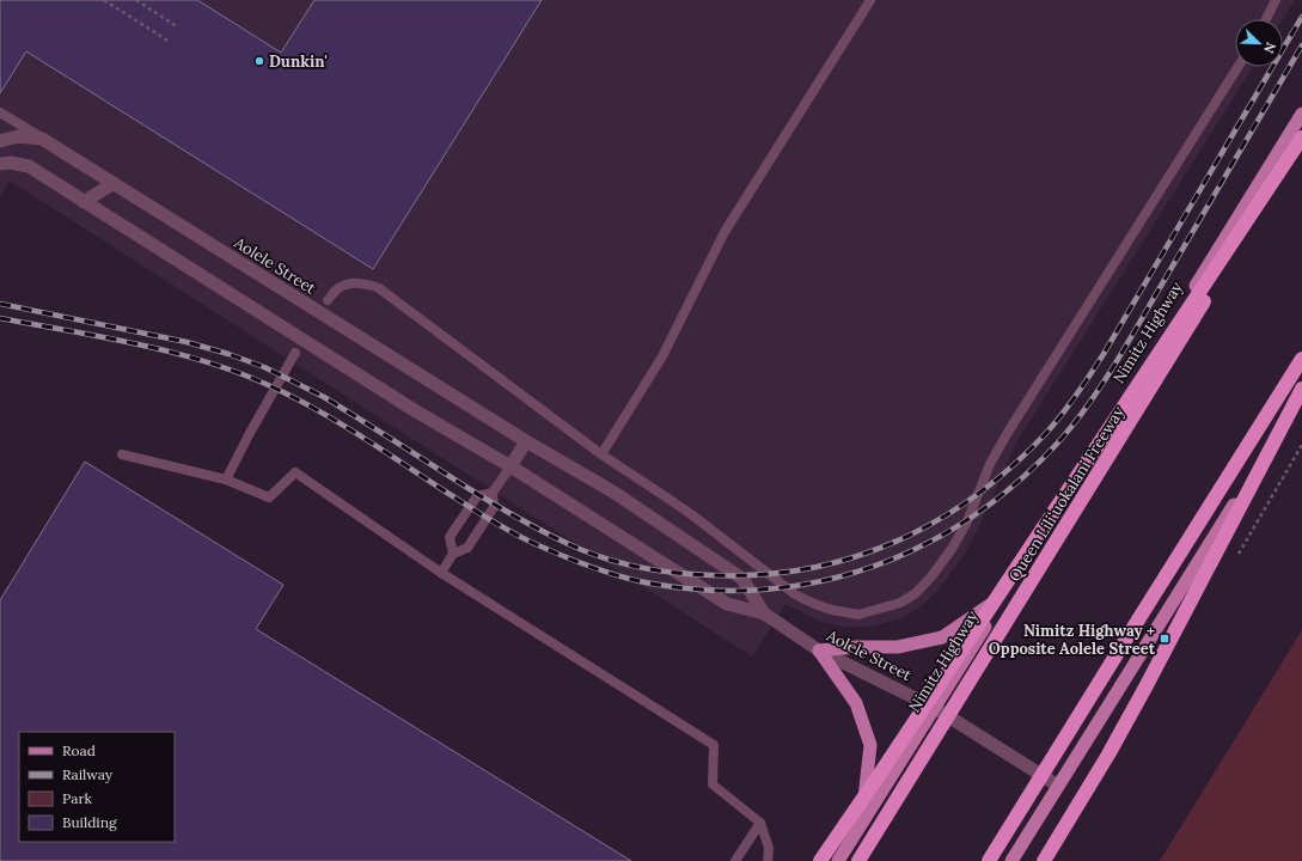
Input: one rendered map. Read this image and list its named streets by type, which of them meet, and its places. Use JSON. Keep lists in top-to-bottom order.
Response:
{
  "streets": {
    "highway": ["Queen Liliʻuokalani Freeway"],
    "main road": ["Nimitz Highway"],
    "street": ["Aolele Street"]
  },
  "crossings": [
    ["Aolele Street", "Nimitz Highway"]
  ],
  "places": {
    "other": ["Dunkin'"],
    "transit": ["Nimitz Highway + Opposite Aolele Street"]
  },
  "legend": [
    "Road",
    "Railway",
    "Park",
    "Building"
  ],
  "north": "bottom right"
}
